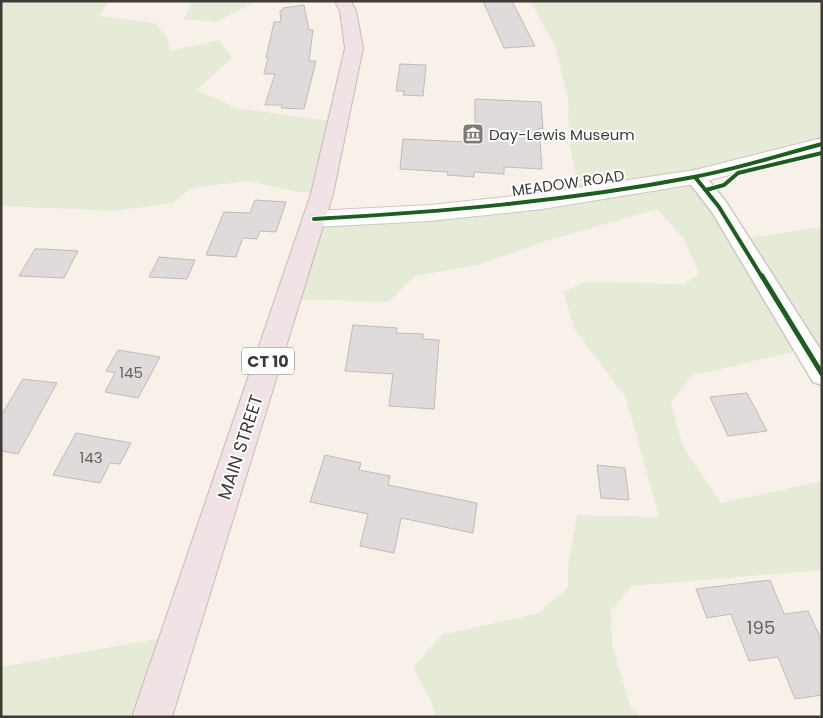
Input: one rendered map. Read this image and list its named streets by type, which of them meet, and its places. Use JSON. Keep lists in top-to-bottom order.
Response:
{
  "streets": {
    "highway": ["CT 10", "MAIN STREET"],
    "street": ["MEADOW ROAD"]
  },
  "crossings": [
    ["MEADOW ROAD", "MAIN STREET"]
  ],
  "places": {
    "museum": ["Day-Lewis Museum"]
  },
  "house_numbers": ["145", "143", "195"]
}
